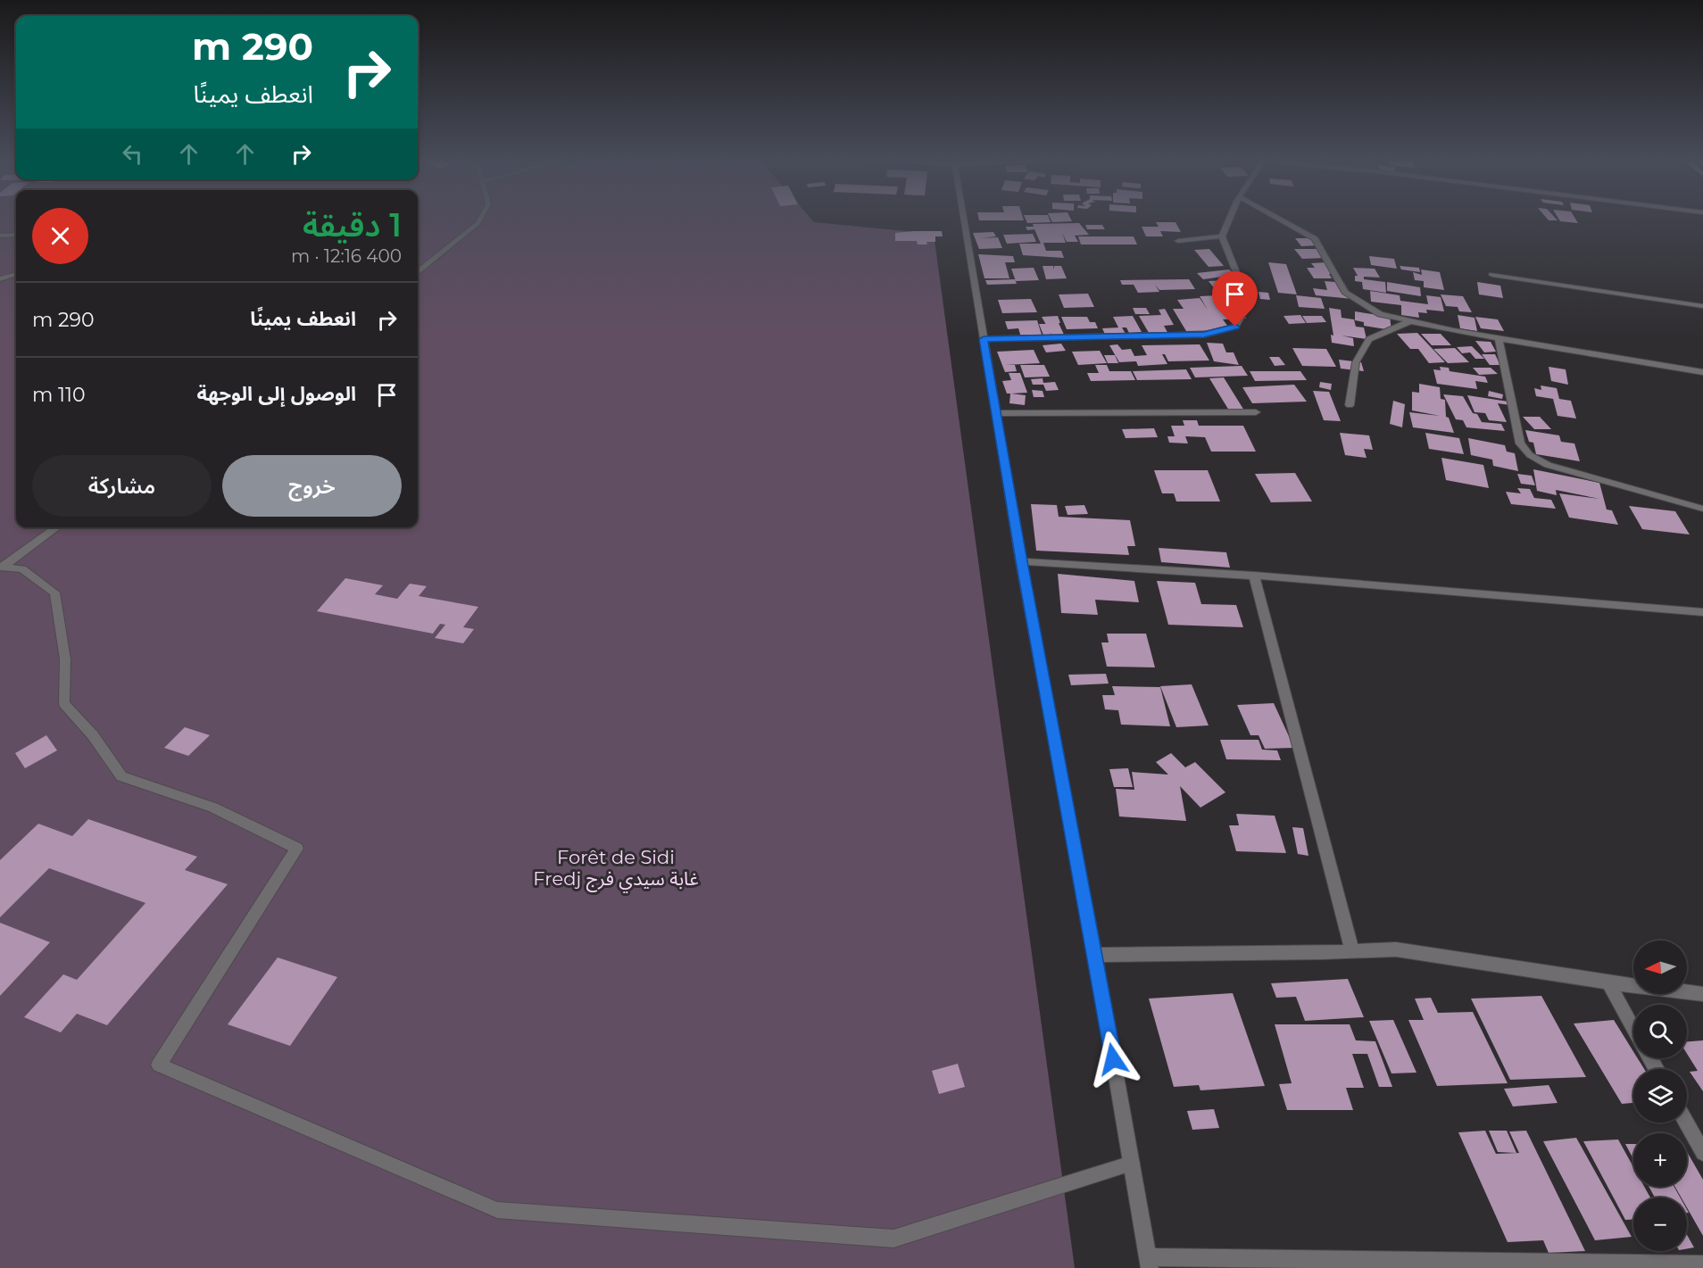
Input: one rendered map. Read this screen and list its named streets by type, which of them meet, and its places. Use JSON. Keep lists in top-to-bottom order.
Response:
{
  "parks": ["Forêt de Sidi Fredj غابة سيدي فرج"],
  "north": "left",
  "page": {
    "turn": ["290 m", "انعطف يمينًا"],
    "heading": ["1 دقيقة", "400 m · 12:16"],
    "list": [
      {
        "name": "انعطف يمينًا",
        "value": "290 m"
      },
      {
        "name": "الوصول إلى الوجهة",
        "value": "110 m"
      }
    ],
    "buttons": ["خروج", "مشاركة"],
    "map_buttons": ["+", "−"]
  }
}
